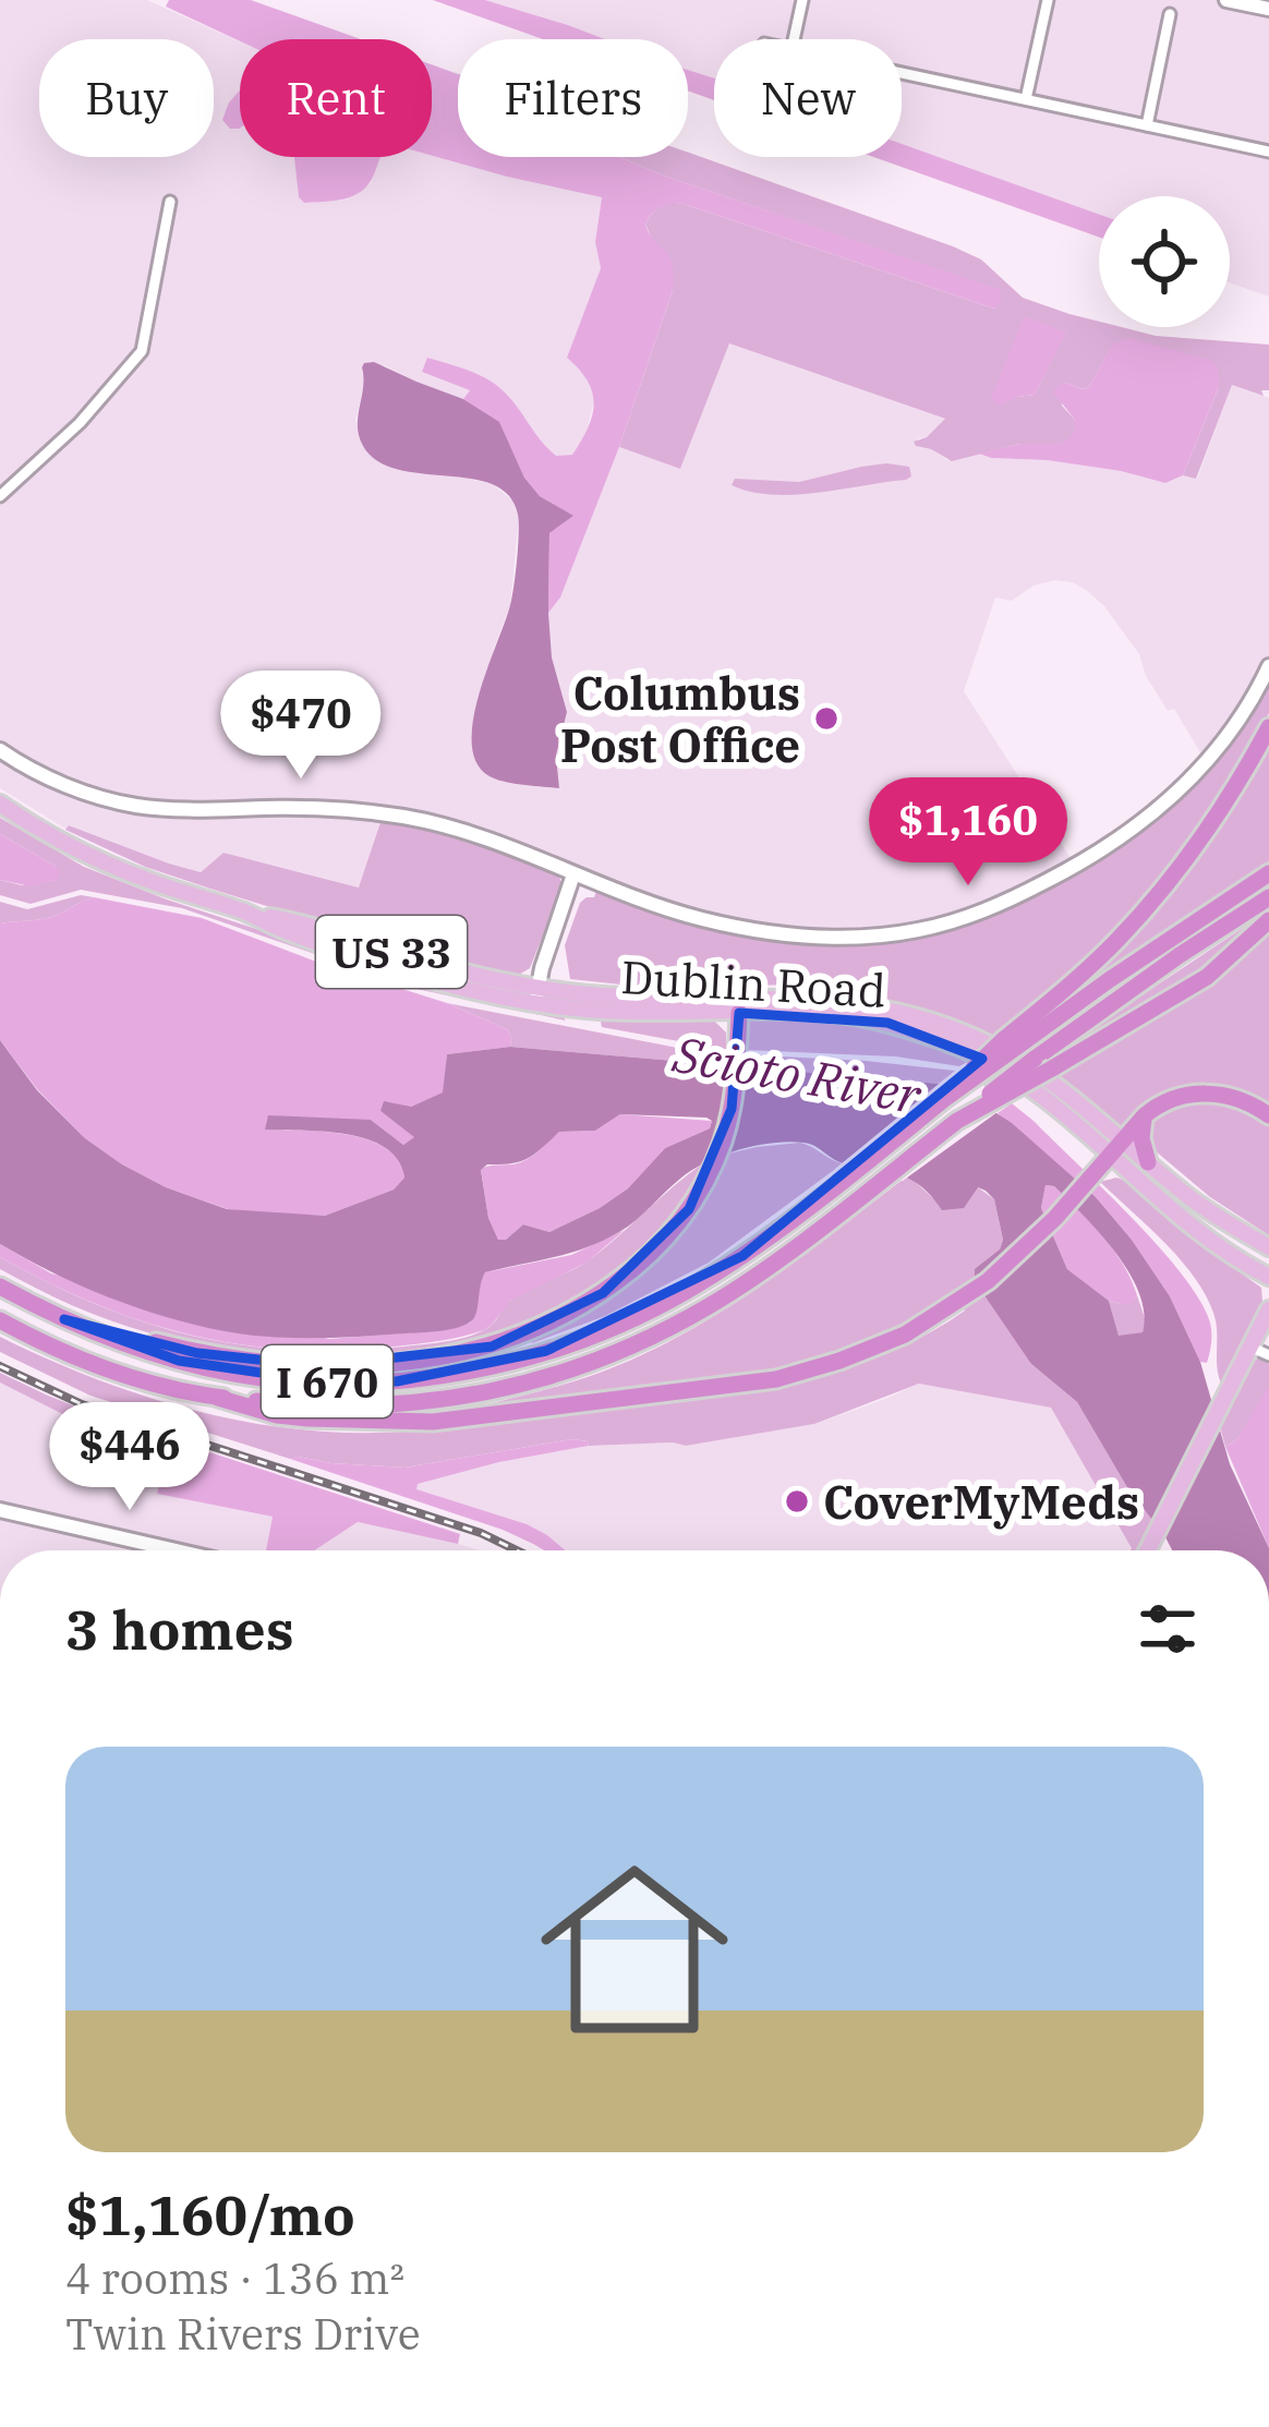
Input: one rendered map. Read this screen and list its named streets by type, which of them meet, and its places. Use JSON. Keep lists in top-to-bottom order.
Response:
{
  "streets": {
    "highway": ["I 670"],
    "main road": ["US 33", "Dublin Road"]
  },
  "water": ["Scioto River"],
  "places": ["Columbus Post Office", "CoverMyMeds"],
  "page": {
    "chip": [
      "Buy",
      "Rent",
      "Filters",
      "New"
    ],
    "price": ["$470", "$1,160", "$446"],
    "heading": "3 homes",
    "list": [
      {
        "name": "$1,160/mo",
        "note": "4 rooms · 136 m² · Twin Rivers Drive"
      }
    ]
  }
}
